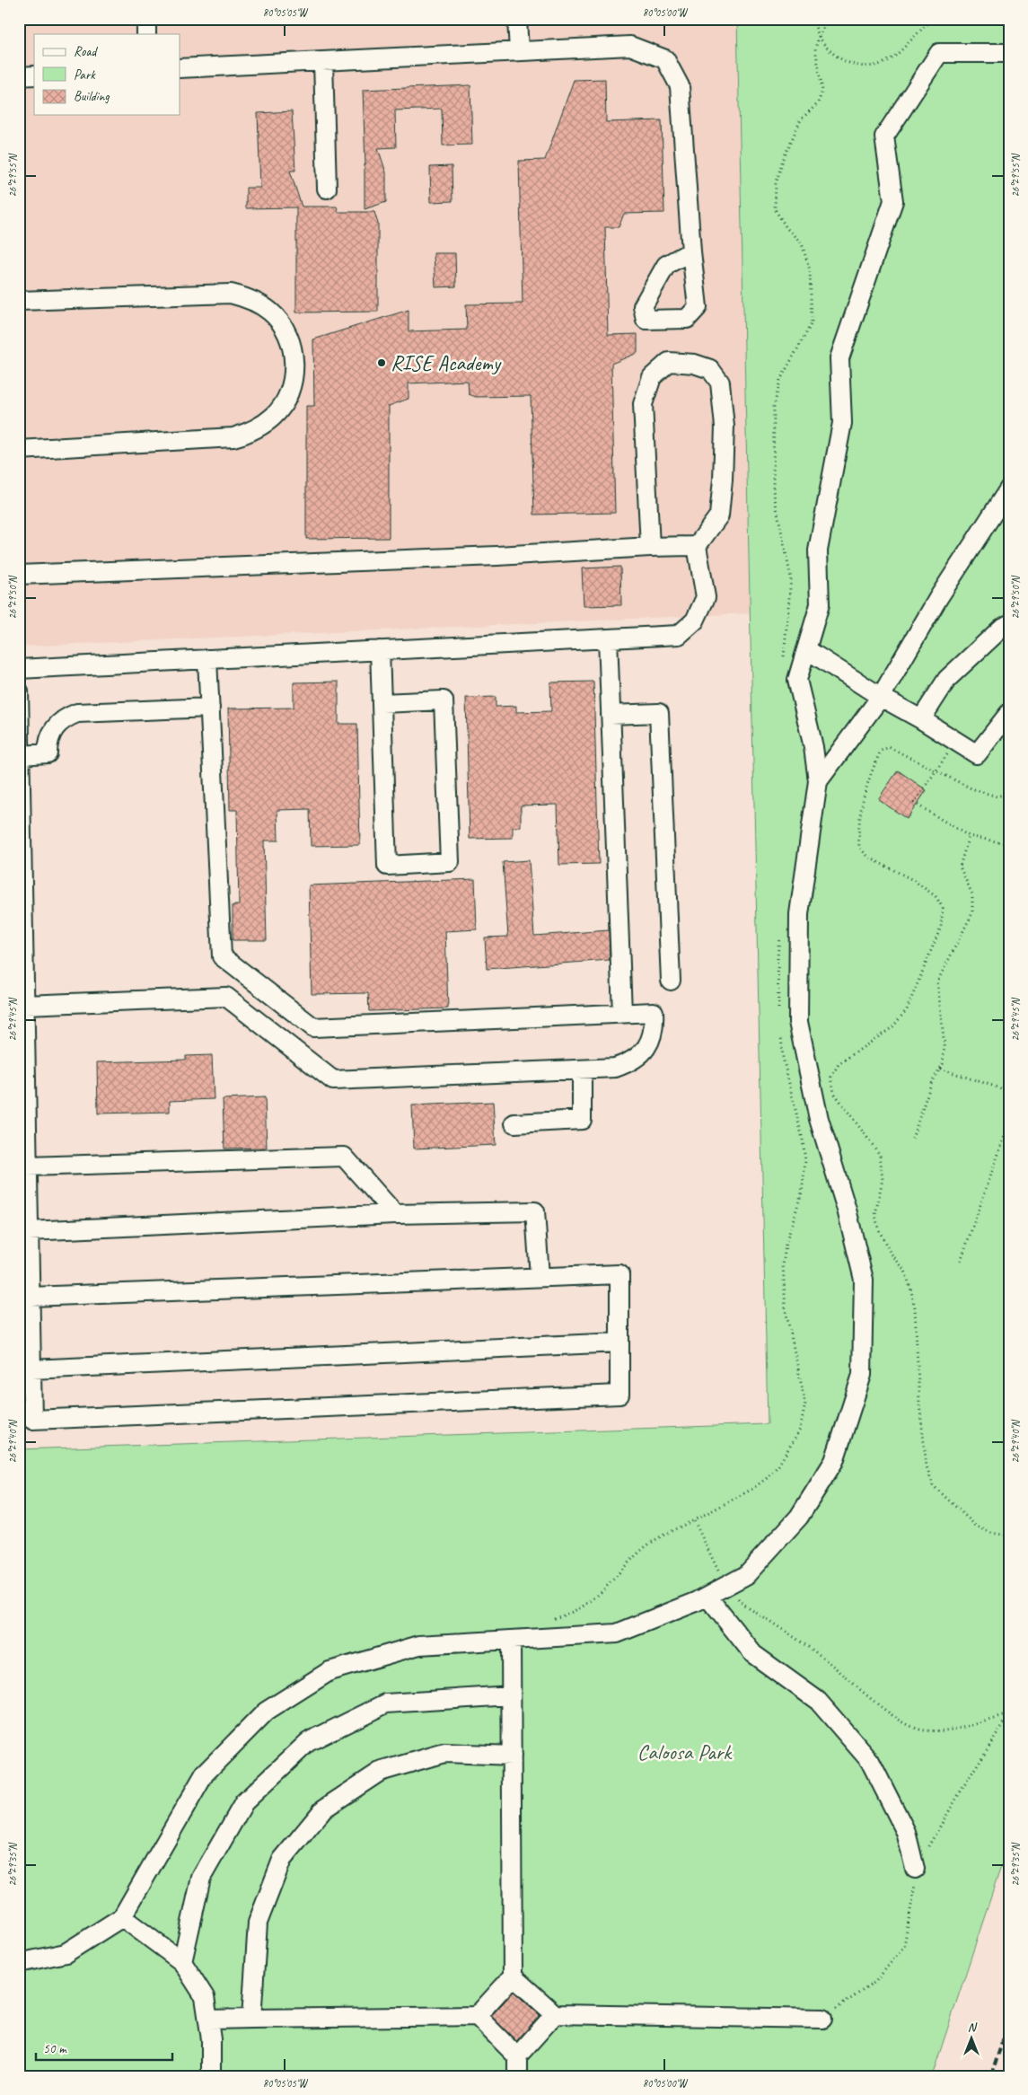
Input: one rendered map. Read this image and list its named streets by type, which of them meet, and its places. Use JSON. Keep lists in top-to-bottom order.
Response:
{
  "parks": ["Caloosa Park"],
  "places": ["RISE Academy"],
  "legend": ["Road", "Park", "Building"],
  "scale_bar": "50 m",
  "north": "top",
  "coordinates": [
    "80°05'05\"W",
    "80°05'00\"W",
    "26°29'55\"N",
    "26°29'50\"N",
    "26°29'45\"N",
    "26°29'40\"N",
    "26°29'35\"N"
  ]
}
